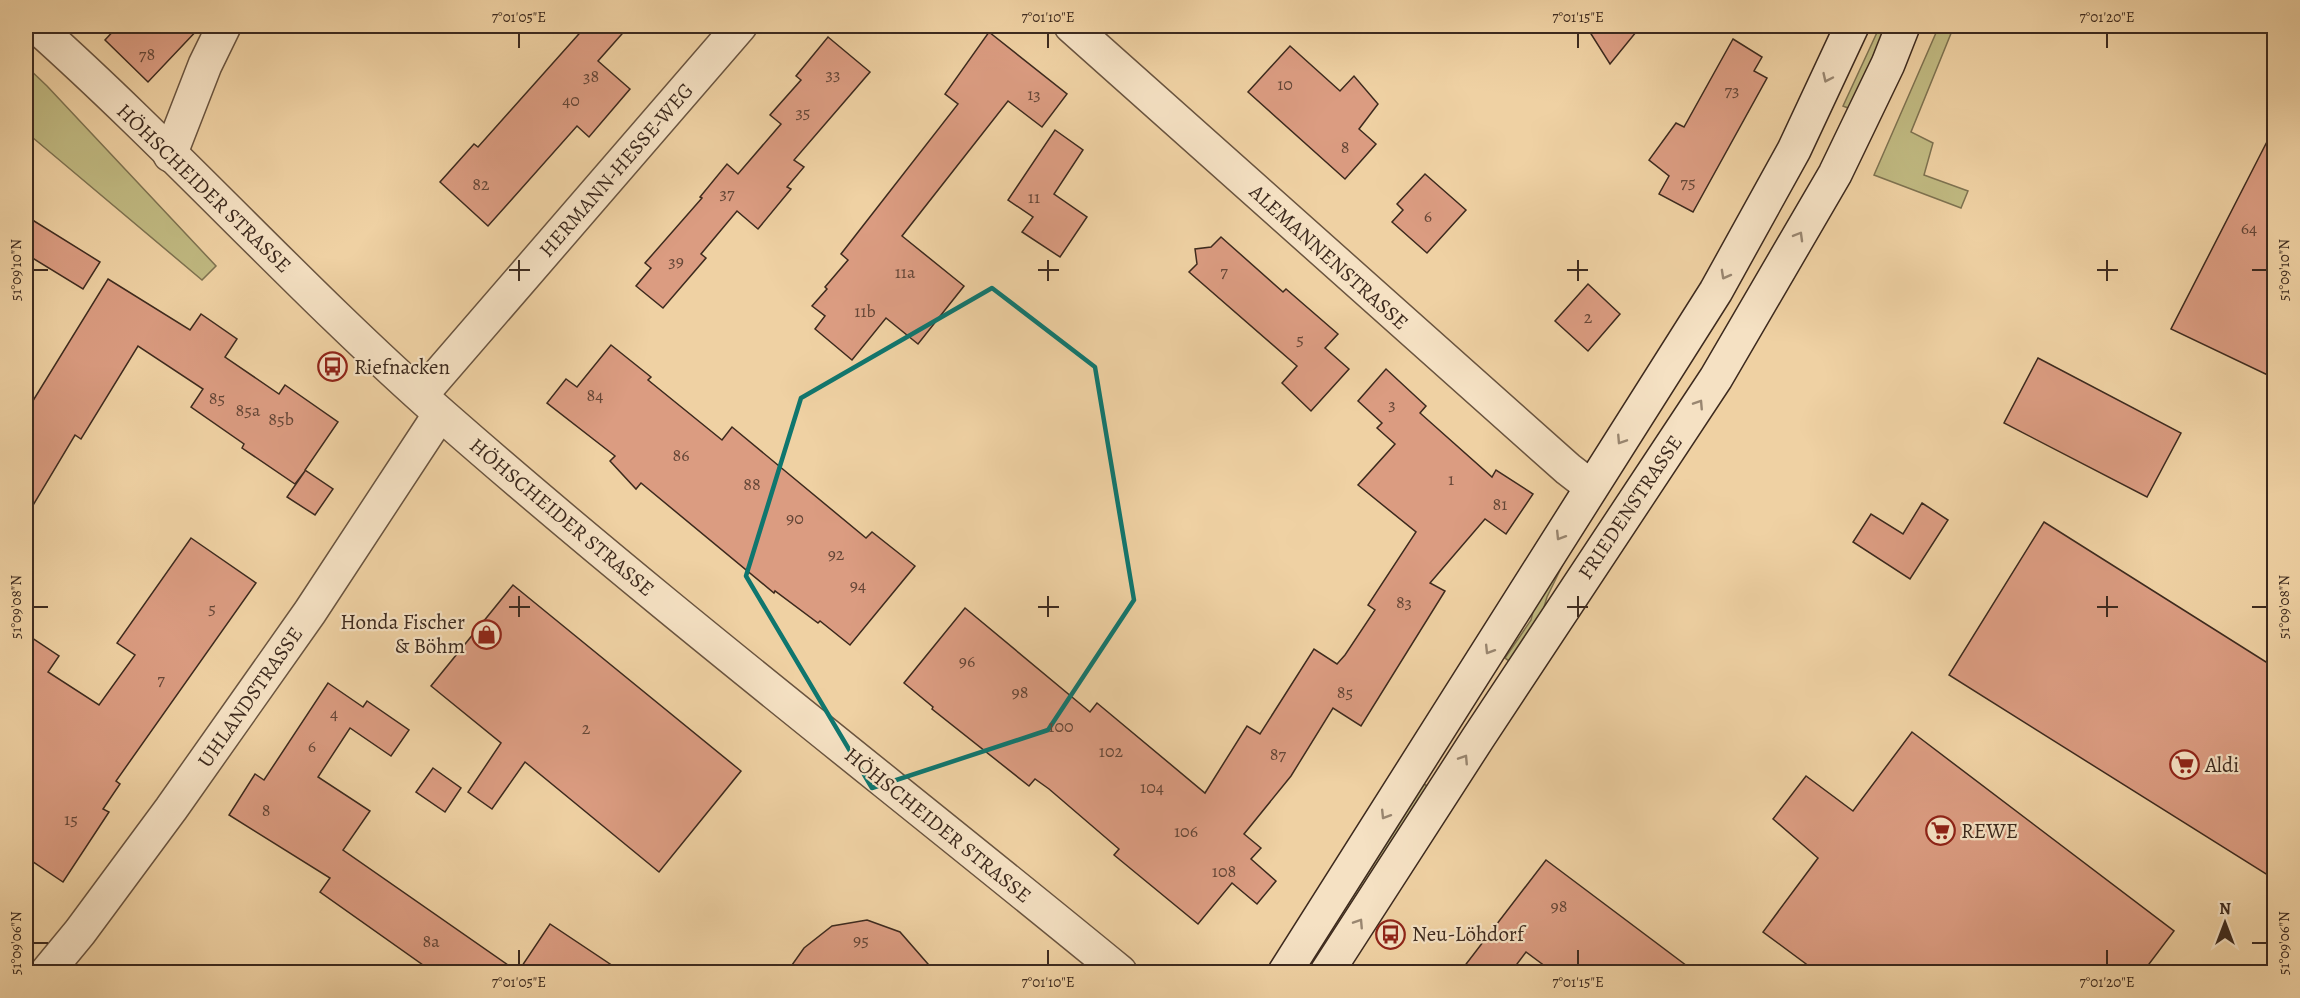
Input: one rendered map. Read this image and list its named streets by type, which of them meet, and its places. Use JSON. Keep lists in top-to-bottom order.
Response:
{
  "streets": {
    "street": [
      "HERMANN-HESSE-WEG",
      "HÖHSCHEIDER STRASSE",
      "ALEMANNENSTRASSE",
      "FRIEDENSTRASSE",
      "UHLANDSTRASSE"
    ]
  },
  "crossings": [
    ["HERMANN-HESSE-WEG", "HÖHSCHEIDER STRASSE"],
    ["HERMANN-HESSE-WEG", "UHLANDSTRASSE"],
    ["HÖHSCHEIDER STRASSE", "UHLANDSTRASSE"],
    ["ALEMANNENSTRASSE", "FRIEDENSTRASSE"]
  ],
  "places": {
    "bus stop": ["Riefnacken", "Neu-Löhdorf"],
    "shop": ["Honda Fischer & Böhm"],
    "supermarket": ["Aldi", "REWE"]
  },
  "house_numbers": [
    "78",
    "33",
    "38",
    "10",
    "73",
    "13",
    "40",
    "35",
    "8",
    "75",
    "82",
    "37",
    "11",
    "6",
    "64",
    "39",
    "7",
    "11a",
    "11b",
    "2",
    "5",
    "84",
    "85",
    "3",
    "85a",
    "85b",
    "86",
    "1",
    "88",
    "81",
    "90",
    "92",
    "94",
    "83",
    "5",
    "96",
    "7",
    "98",
    "85",
    "4",
    "100",
    "2",
    "6",
    "102",
    "87",
    "104",
    "8",
    "15",
    "106",
    "108",
    "98",
    "95",
    "8a"
  ],
  "north": "top",
  "coordinates": [
    "7°01'05\"E",
    "7°01'10\"E",
    "7°01'15\"E",
    "7°01'20\"E",
    "51°09'10\"N",
    "51°09'08\"N",
    "51°09'06\"N"
  ]
}
